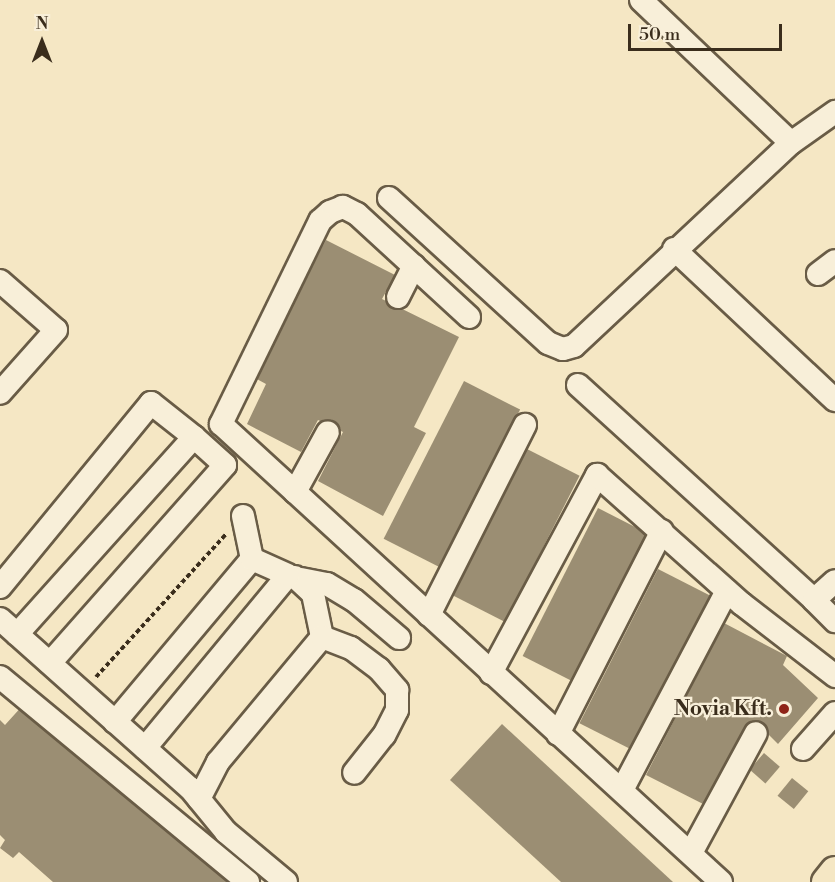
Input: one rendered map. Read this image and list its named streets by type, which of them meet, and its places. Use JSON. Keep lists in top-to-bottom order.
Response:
{
  "places": ["Novia Kft."],
  "scale_bar": "50 m",
  "north": "top"
}
